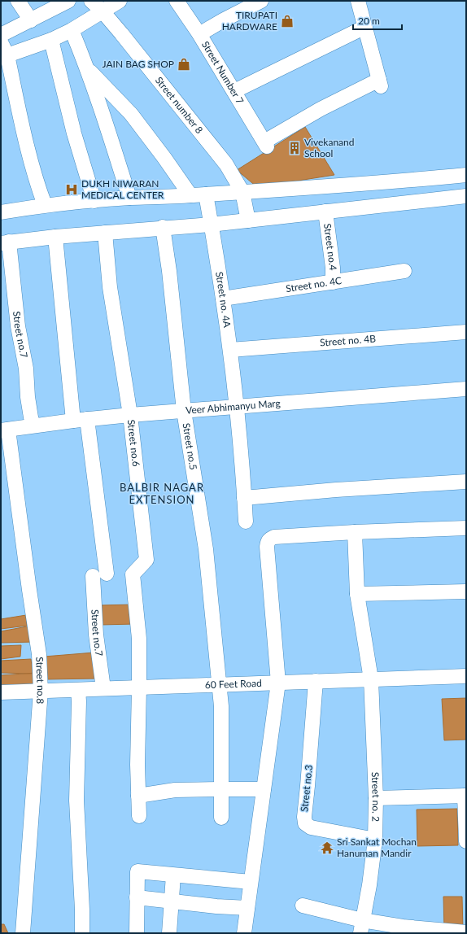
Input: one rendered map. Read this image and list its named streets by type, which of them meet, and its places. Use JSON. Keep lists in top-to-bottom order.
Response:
{
  "streets": {
    "street": [
      "Street Number 7",
      "Street number 8",
      "Street no.4",
      "Street no. 4C",
      "Street no. 4A",
      "Street no.7",
      "Street no. 4B",
      "Veer Abhimanyu Marg",
      "Street no.6",
      "Street no.5",
      "Street no.8",
      "60 Feet Road",
      "Street no.3",
      "Street no. 2"
    ]
  },
  "crossings": [
    ["Street no.4", "Street no. 4C"],
    ["Street no. 4C", "Street no. 4A"],
    ["Street no. 4A", "Street no. 4B"],
    ["Street no. 4A", "Veer Abhimanyu Marg"],
    ["Street no.7", "Veer Abhimanyu Marg"],
    ["Street no.7", "60 Feet Road"],
    ["Veer Abhimanyu Marg", "Street no.6"],
    ["Veer Abhimanyu Marg", "Street no.5"],
    ["Veer Abhimanyu Marg", "Street no.8"],
    ["Street no.6", "60 Feet Road"],
    ["Street no.5", "60 Feet Road"],
    ["Street no.8", "60 Feet Road"],
    ["60 Feet Road", "Street no.3"],
    ["60 Feet Road", "Street no. 2"],
    ["Street no.3", "Street no. 2"]
  ],
  "districts": ["BALBIR NAGAR EXTENSION"],
  "places": {
    "shop": ["TIRUPATI HARDWARE", "JAIN BAG SHOP"],
    "building": ["Vivekanand School"],
    "hospital": ["DUKH NIWARAN MEDICAL CENTER"],
    "temple": ["Sri Sankat Mochan Hanuman Mandir"]
  },
  "scale_bar": "20 m"
}
